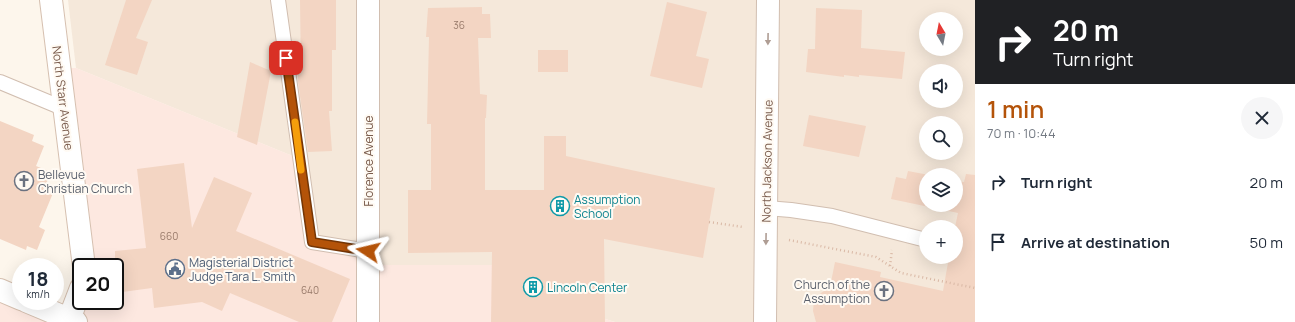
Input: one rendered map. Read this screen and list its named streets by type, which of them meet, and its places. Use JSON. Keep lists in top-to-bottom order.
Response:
{
  "streets": {
    "street": ["North Starr Avenue", "Florence Avenue", "North Jackson Avenue"]
  },
  "one_way": ["North Jackson Avenue"],
  "places": {
    "church": ["Bellevue Christian Church", "Church of the Assumption"],
    "building": ["Assumption School", "Lincoln Center"],
    "public building": ["Magisterial District Judge Tara L. Smith"]
  },
  "house_numbers": ["36", "660", "640"],
  "north": "top",
  "page": {
    "turn": ["20 m", "Turn right"],
    "map_buttons": "+",
    "heading": ["1 min", "70 m · 10:44"],
    "list": [
      {
        "name": "Turn right",
        "value": "20 m"
      },
      {
        "name": "Arrive at destination",
        "value": "50 m"
      }
    ],
    "speed": "18 km/h",
    "limit": "20"
  }
}
